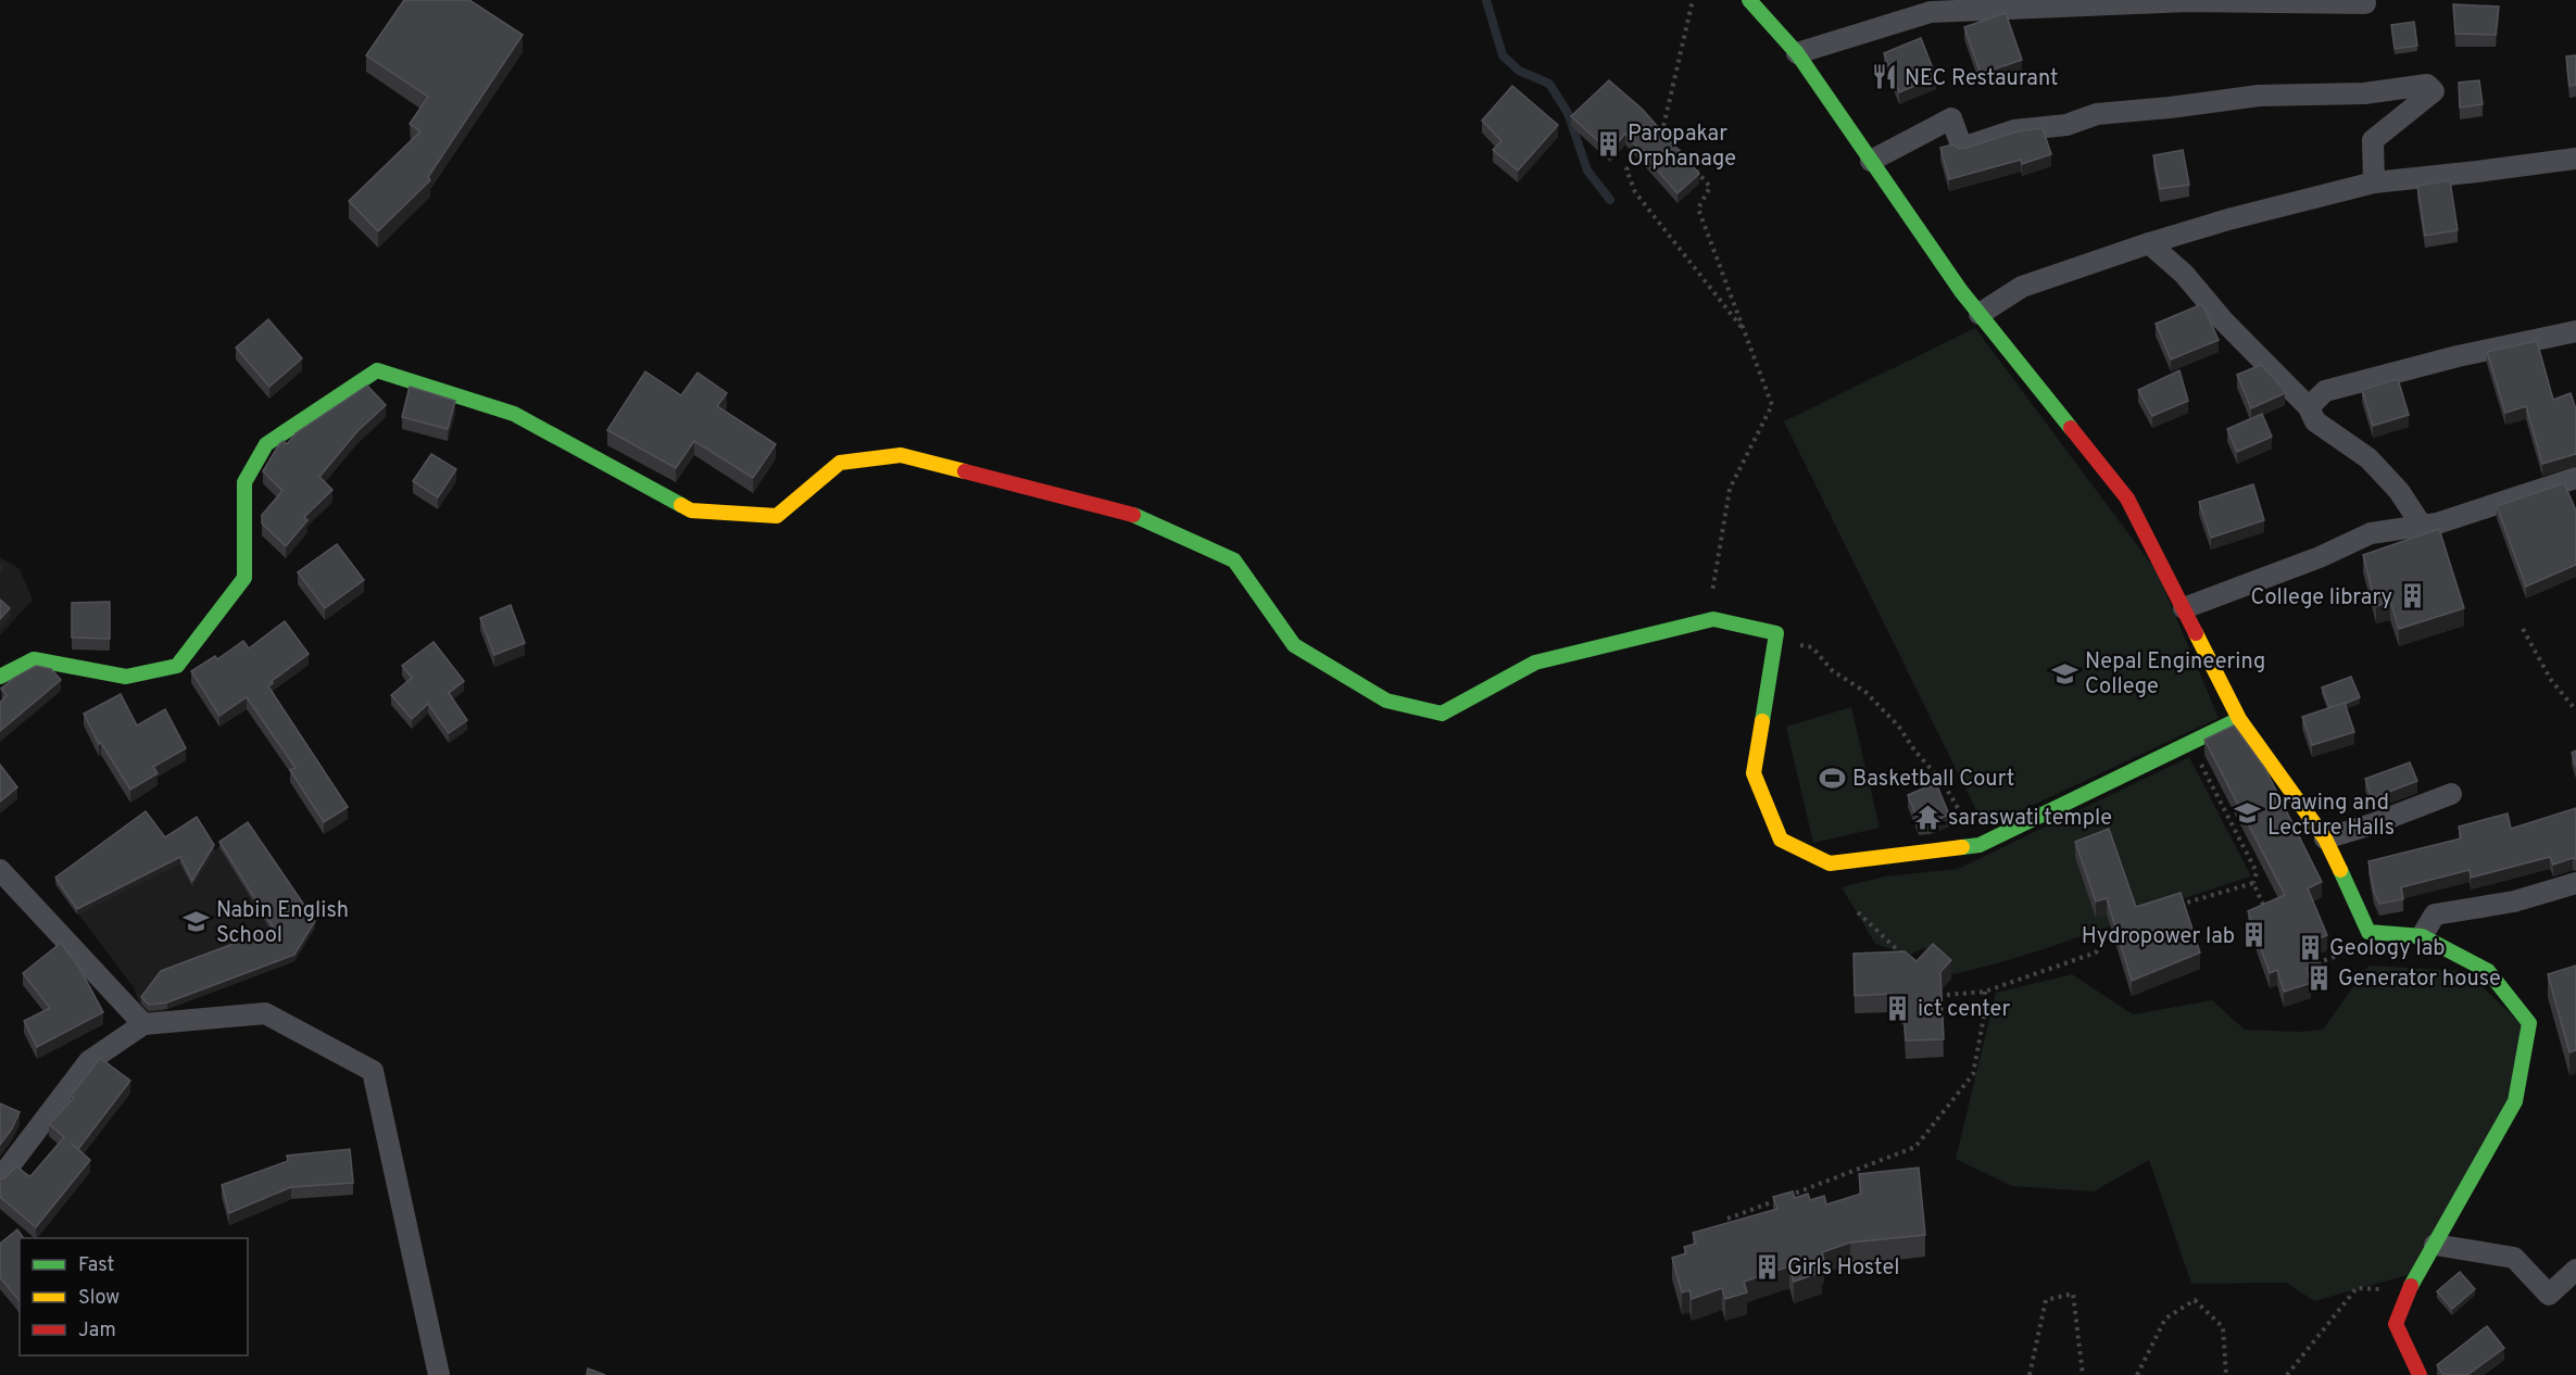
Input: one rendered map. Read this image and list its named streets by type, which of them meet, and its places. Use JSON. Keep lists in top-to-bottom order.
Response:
{
  "places": {
    "restaurant": ["NEC Restaurant"],
    "building": [
      "Paropakar Orphanage",
      "College library",
      "Hydropower lab",
      "Geology lab",
      "Generator house",
      "ict center",
      "Girls Hostel"
    ],
    "school or university": ["Nepal Engineering College", "Drawing and Lecture Halls", "Nabin English School"],
    "sports": ["Basketball Court"],
    "temple": ["saraswati temple"]
  },
  "legend": ["Fast", "Slow", "Jam"]
}
